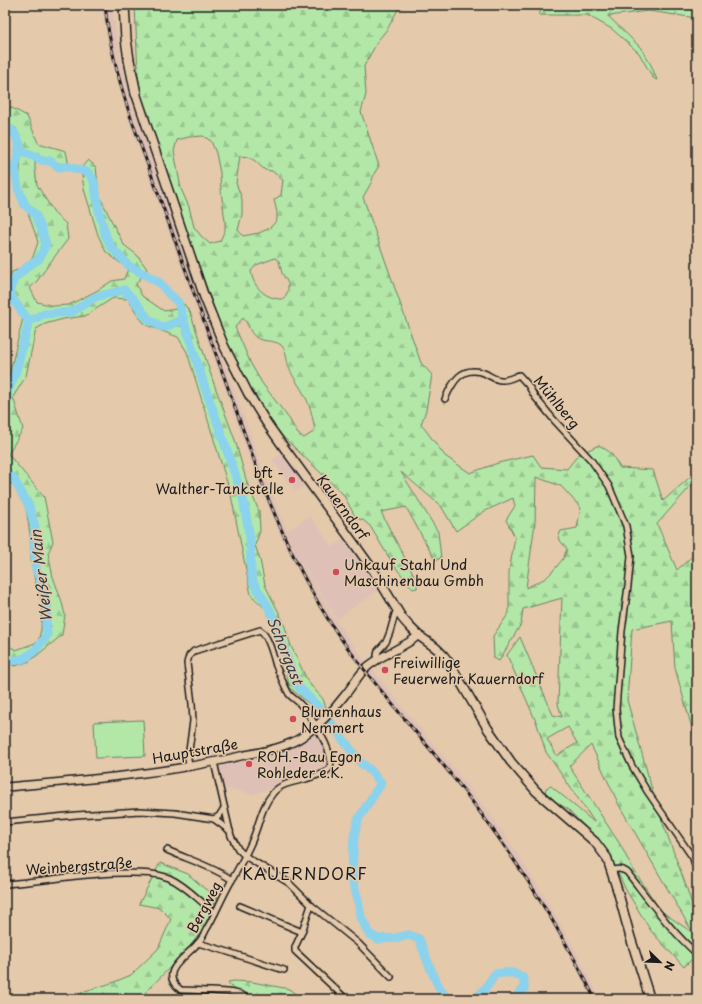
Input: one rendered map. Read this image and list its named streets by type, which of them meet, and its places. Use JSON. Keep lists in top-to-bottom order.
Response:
{
  "streets": {
    "main road": ["Kauerndorf", "Hauptstraße"],
    "street": ["Mühlberg", "Weinbergstraße", "Bergweg"]
  },
  "crossings": [
    ["Kauerndorf", "Hauptstraße"],
    ["Hauptstraße", "Bergweg"],
    ["Weinbergstraße", "Bergweg"]
  ],
  "districts": ["KAUERNDORF"],
  "water": ["Weißer Main", "Schorgast"],
  "places": [
    "bft - Walther-Tankstelle",
    "Unkauf Stahl Und Maschinenbau Gmbh",
    "Freiwillige Feuerwehr Kauerndorf",
    "Blumenhaus Nemmert",
    "ROH.-Bau Egon Rohleder e.K."
  ],
  "north": "bottom right"
}
